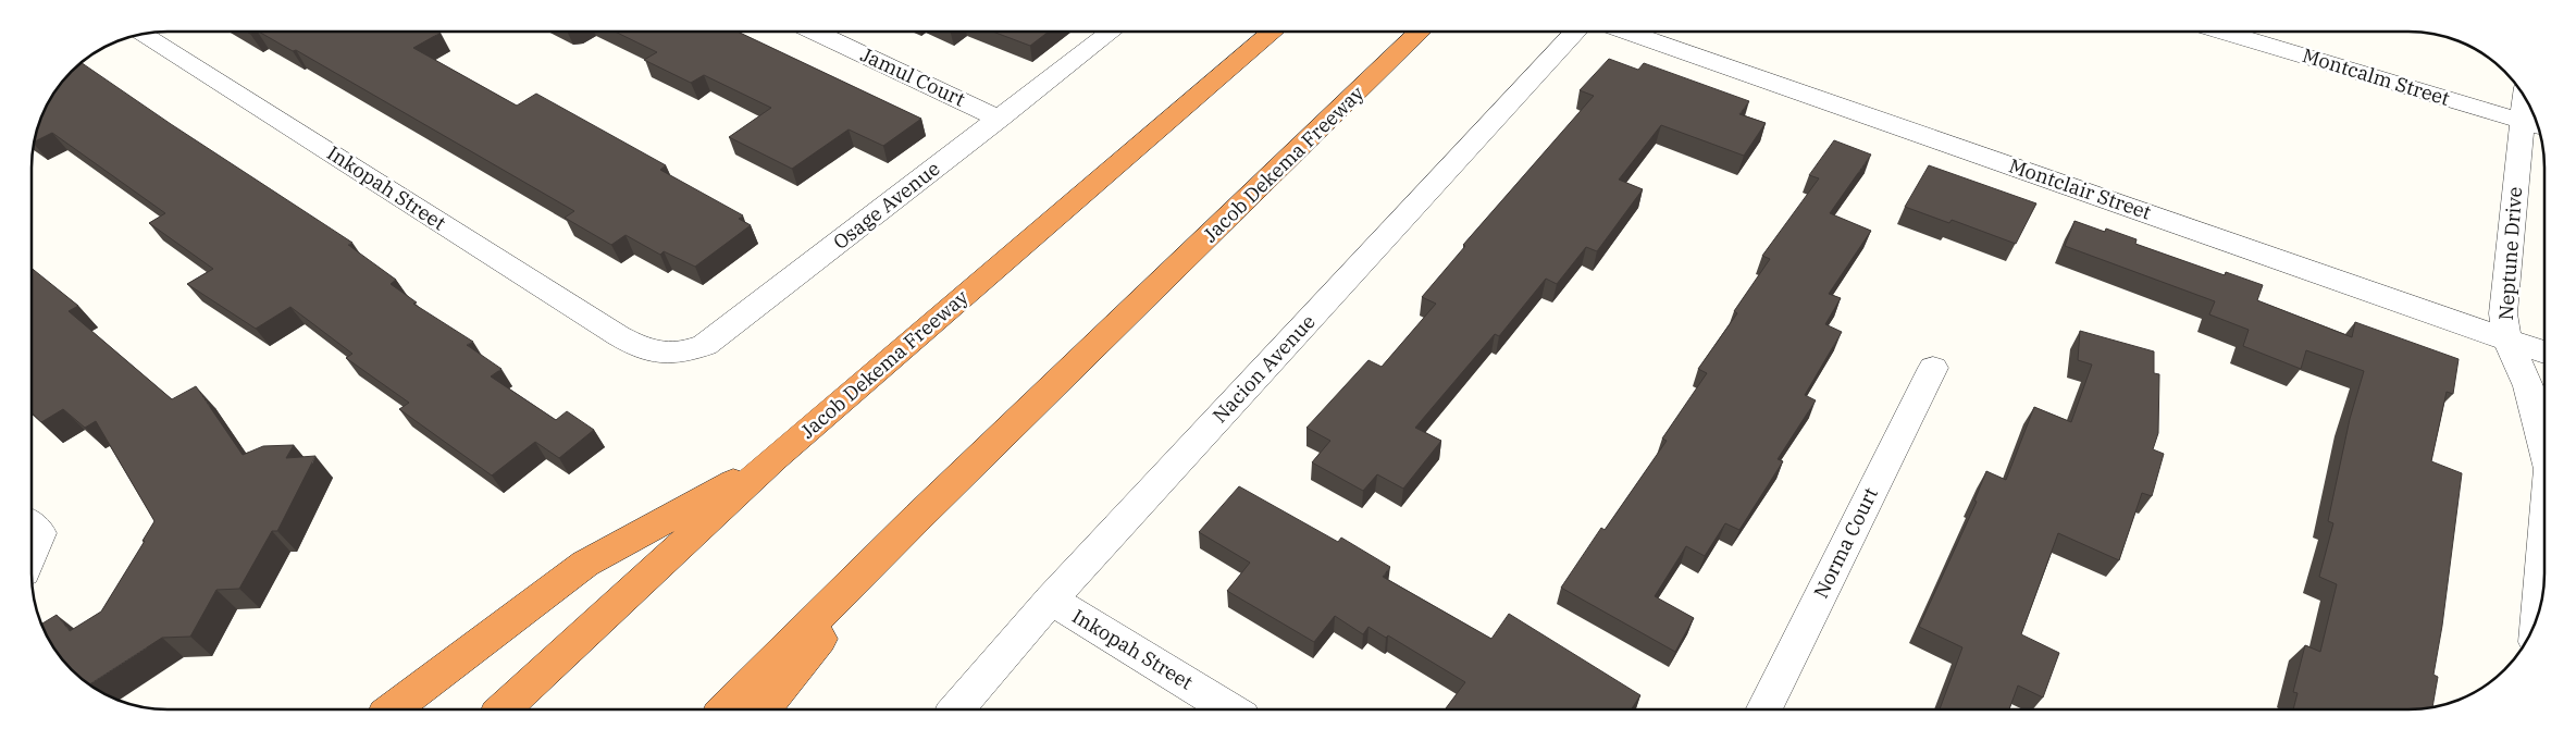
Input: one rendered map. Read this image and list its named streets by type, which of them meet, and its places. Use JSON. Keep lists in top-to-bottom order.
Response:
{
  "streets": {
    "highway": ["Jacob Dekema Freeway"],
    "street": [
      "Jamul Court",
      "Montcalm Street",
      "Inkopah Street",
      "Montclair Street",
      "Osage Avenue",
      "Neptune Drive",
      "Nacion Avenue",
      "Norma Court"
    ]
  },
  "crossings": [
    ["Jamul Court", "Osage Avenue"],
    ["Montcalm Street", "Neptune Drive"],
    ["Inkopah Street", "Osage Avenue"],
    ["Inkopah Street", "Nacion Avenue"],
    ["Montclair Street", "Neptune Drive"]
  ]
}
